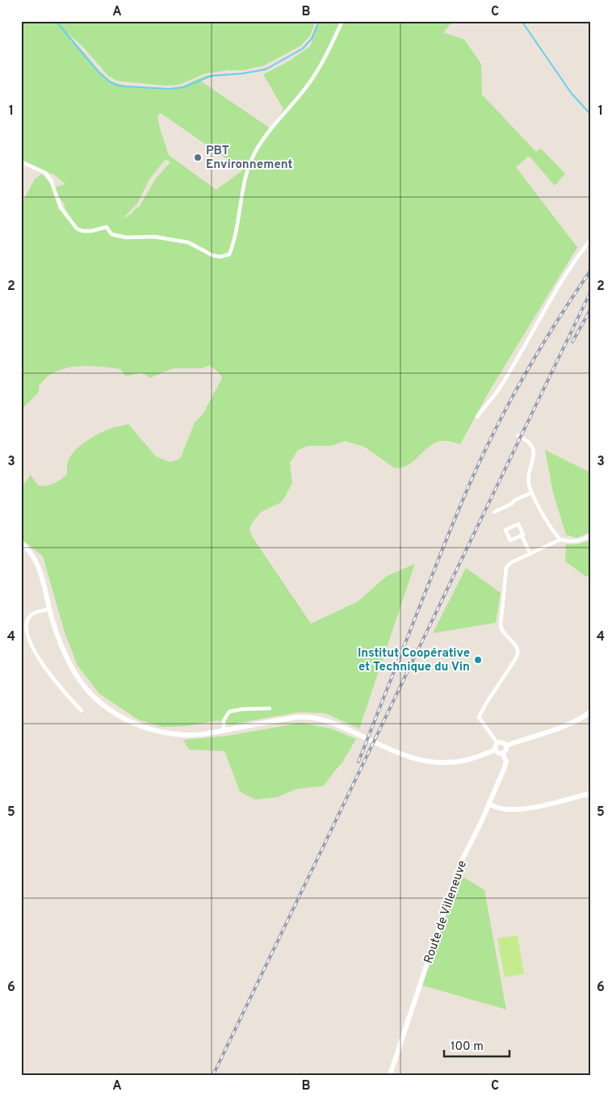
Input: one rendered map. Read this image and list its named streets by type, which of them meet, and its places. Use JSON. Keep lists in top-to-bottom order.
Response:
{
  "streets": {
    "street": ["Route de Villeneuve"]
  },
  "places": ["PBT Environnement", "Institut Coopérative et Technique du Vin"],
  "scale_bar": "100 m",
  "grid": {
    "columns": ["A", "B", "C"],
    "rows": [
      "1",
      "2",
      "3",
      "4",
      "5",
      "6"
    ]
  }
}
